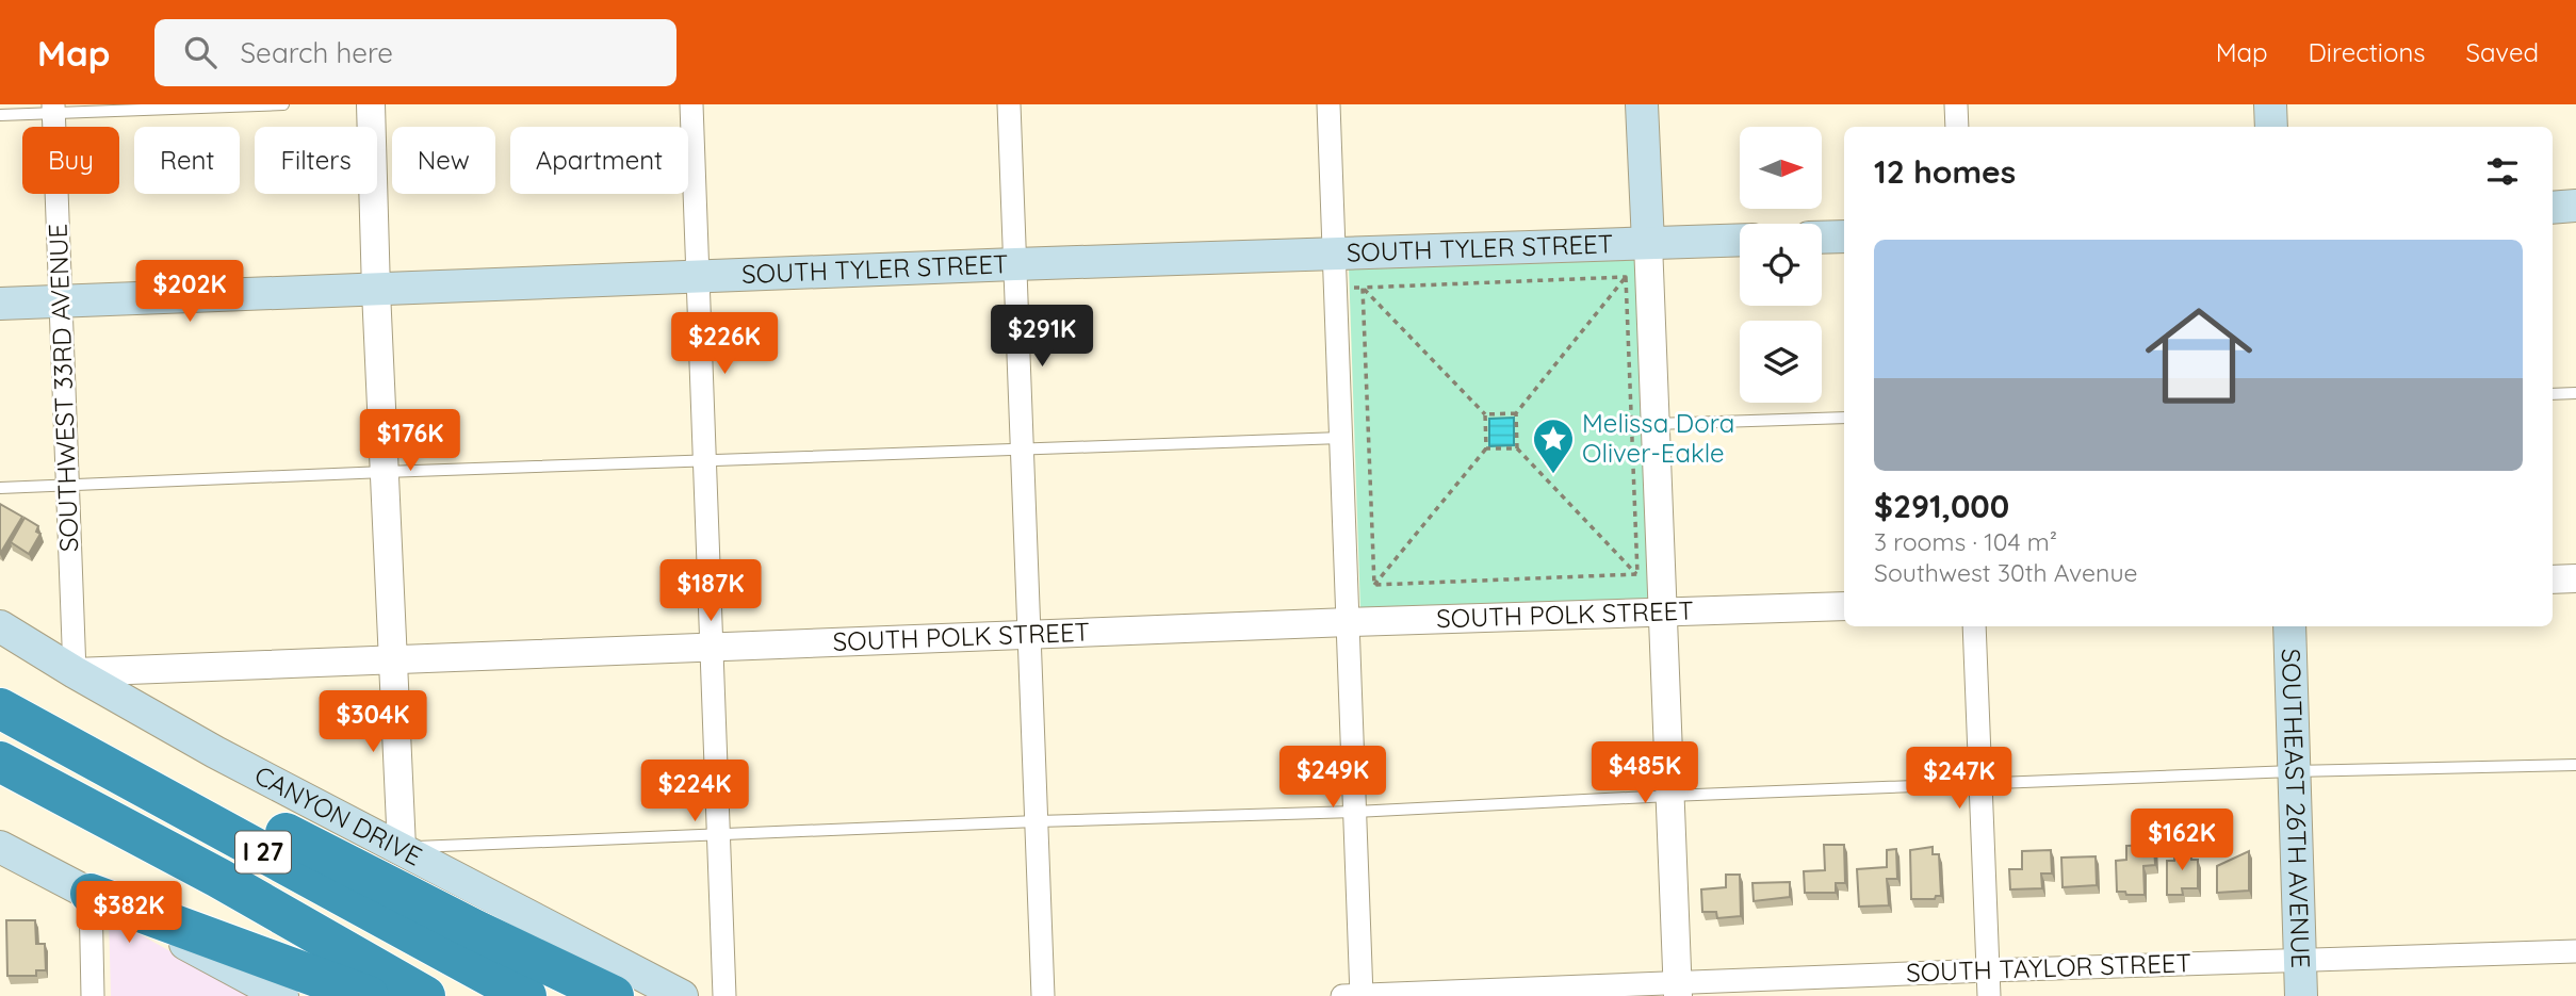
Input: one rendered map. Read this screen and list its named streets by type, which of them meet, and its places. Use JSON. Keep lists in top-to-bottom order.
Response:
{
  "streets": {
    "highway": ["I 27"],
    "main road": ["SOUTH TYLER STREET", "SOUTHEAST 26TH AVENUE", "CANYON DRIVE"],
    "street": ["SOUTHWEST 33RD AVENUE", "SOUTH POLK STREET", "SOUTH TAYLOR STREET"]
  },
  "crossings": [
    ["SOUTH TYLER STREET", "SOUTHWEST 33RD AVENUE"],
    ["SOUTHWEST 33RD AVENUE", "SOUTH POLK STREET"],
    ["SOUTHWEST 33RD AVENUE", "CANYON DRIVE"],
    ["SOUTH POLK STREET", "CANYON DRIVE"],
    ["SOUTHEAST 26TH AVENUE", "SOUTH TAYLOR STREET"]
  ],
  "places": {
    "place": ["Melissa Dora Oliver-Eakle"]
  },
  "north": "right",
  "page": {
    "header": "Map",
    "search": "Search here",
    "nav": ["Map", "Directions", "Saved"],
    "chip": [
      "Buy",
      "Rent",
      "Filters",
      "New",
      "Apartment"
    ],
    "heading": "12 homes",
    "list": [
      {
        "name": "$291,000",
        "note": "3 rooms · 104 m² · Southwest 30th Avenue"
      }
    ],
    "price": [
      "$202K",
      "$291K",
      "$226K",
      "$176K",
      "$187K",
      "$304K",
      "$485K",
      "$249K",
      "$247K",
      "$224K",
      "$162K",
      "$382K"
    ]
  }
}
